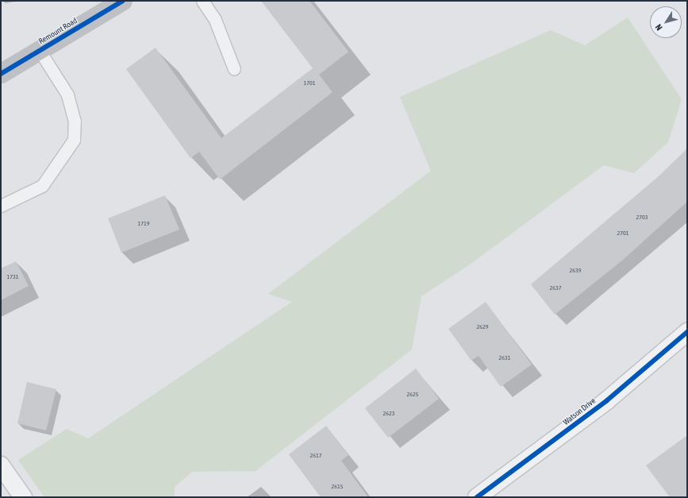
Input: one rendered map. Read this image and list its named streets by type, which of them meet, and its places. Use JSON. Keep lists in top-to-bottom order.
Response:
{
  "streets": {
    "main road": ["Remount Road"],
    "street": ["Watson Drive"]
  },
  "house_numbers": [
    "1701",
    "2703",
    "1719",
    "2701",
    "2639",
    "1731",
    "2637",
    "2629",
    "2631",
    "2625",
    "2623",
    "2617",
    "2615"
  ],
  "north": "bottom left"
}
